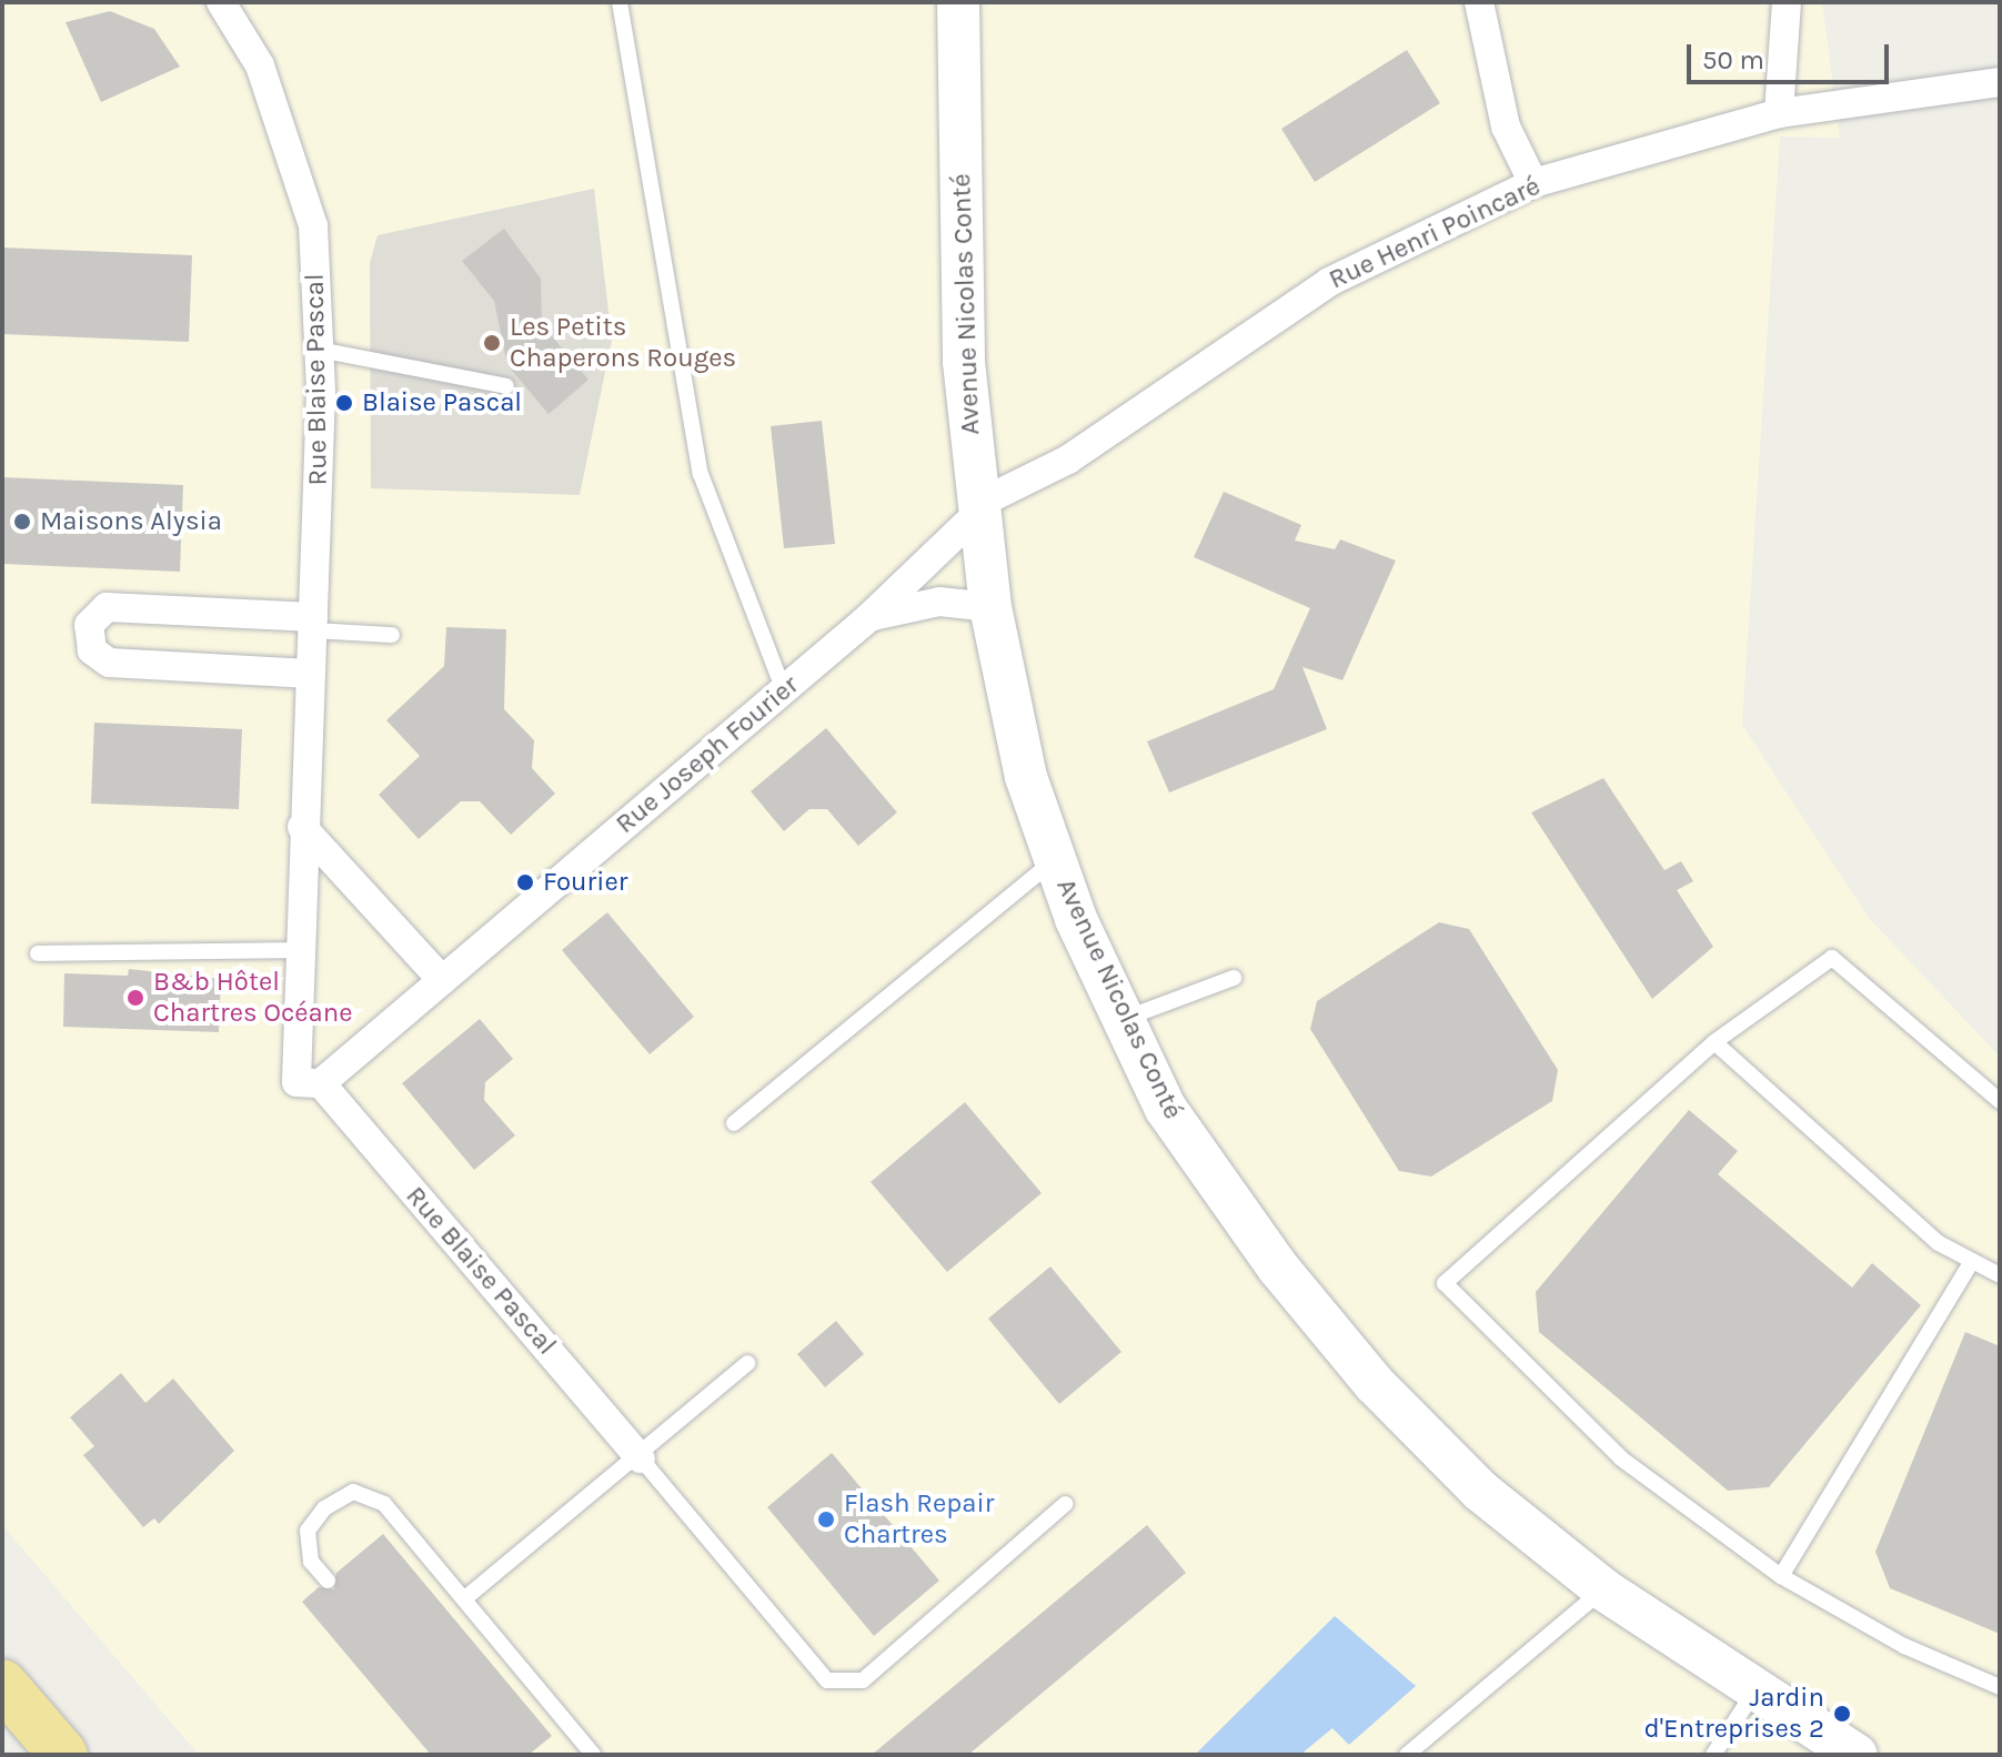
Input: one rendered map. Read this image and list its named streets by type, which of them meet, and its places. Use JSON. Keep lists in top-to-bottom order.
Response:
{
  "streets": {
    "street": [
      "Rue Henri Poincaré",
      "Avenue Nicolas Conté",
      "Rue Blaise Pascal",
      "Rue Joseph Fourier"
    ]
  },
  "crossings": [
    ["Rue Henri Poincaré", "Avenue Nicolas Conté"],
    ["Rue Henri Poincaré", "Rue Joseph Fourier"],
    ["Avenue Nicolas Conté", "Rue Joseph Fourier"],
    ["Rue Blaise Pascal", "Rue Joseph Fourier"]
  ],
  "places": [
    "Les Petits Chaperons Rouges",
    "Blaise Pascal",
    "Maisons Alysia",
    "Fourier",
    "B&b Hôtel Chartres Océane",
    "Flash Repair Chartres",
    "Jardin d'Entreprises 2"
  ],
  "scale_bar": "50 m"
}
